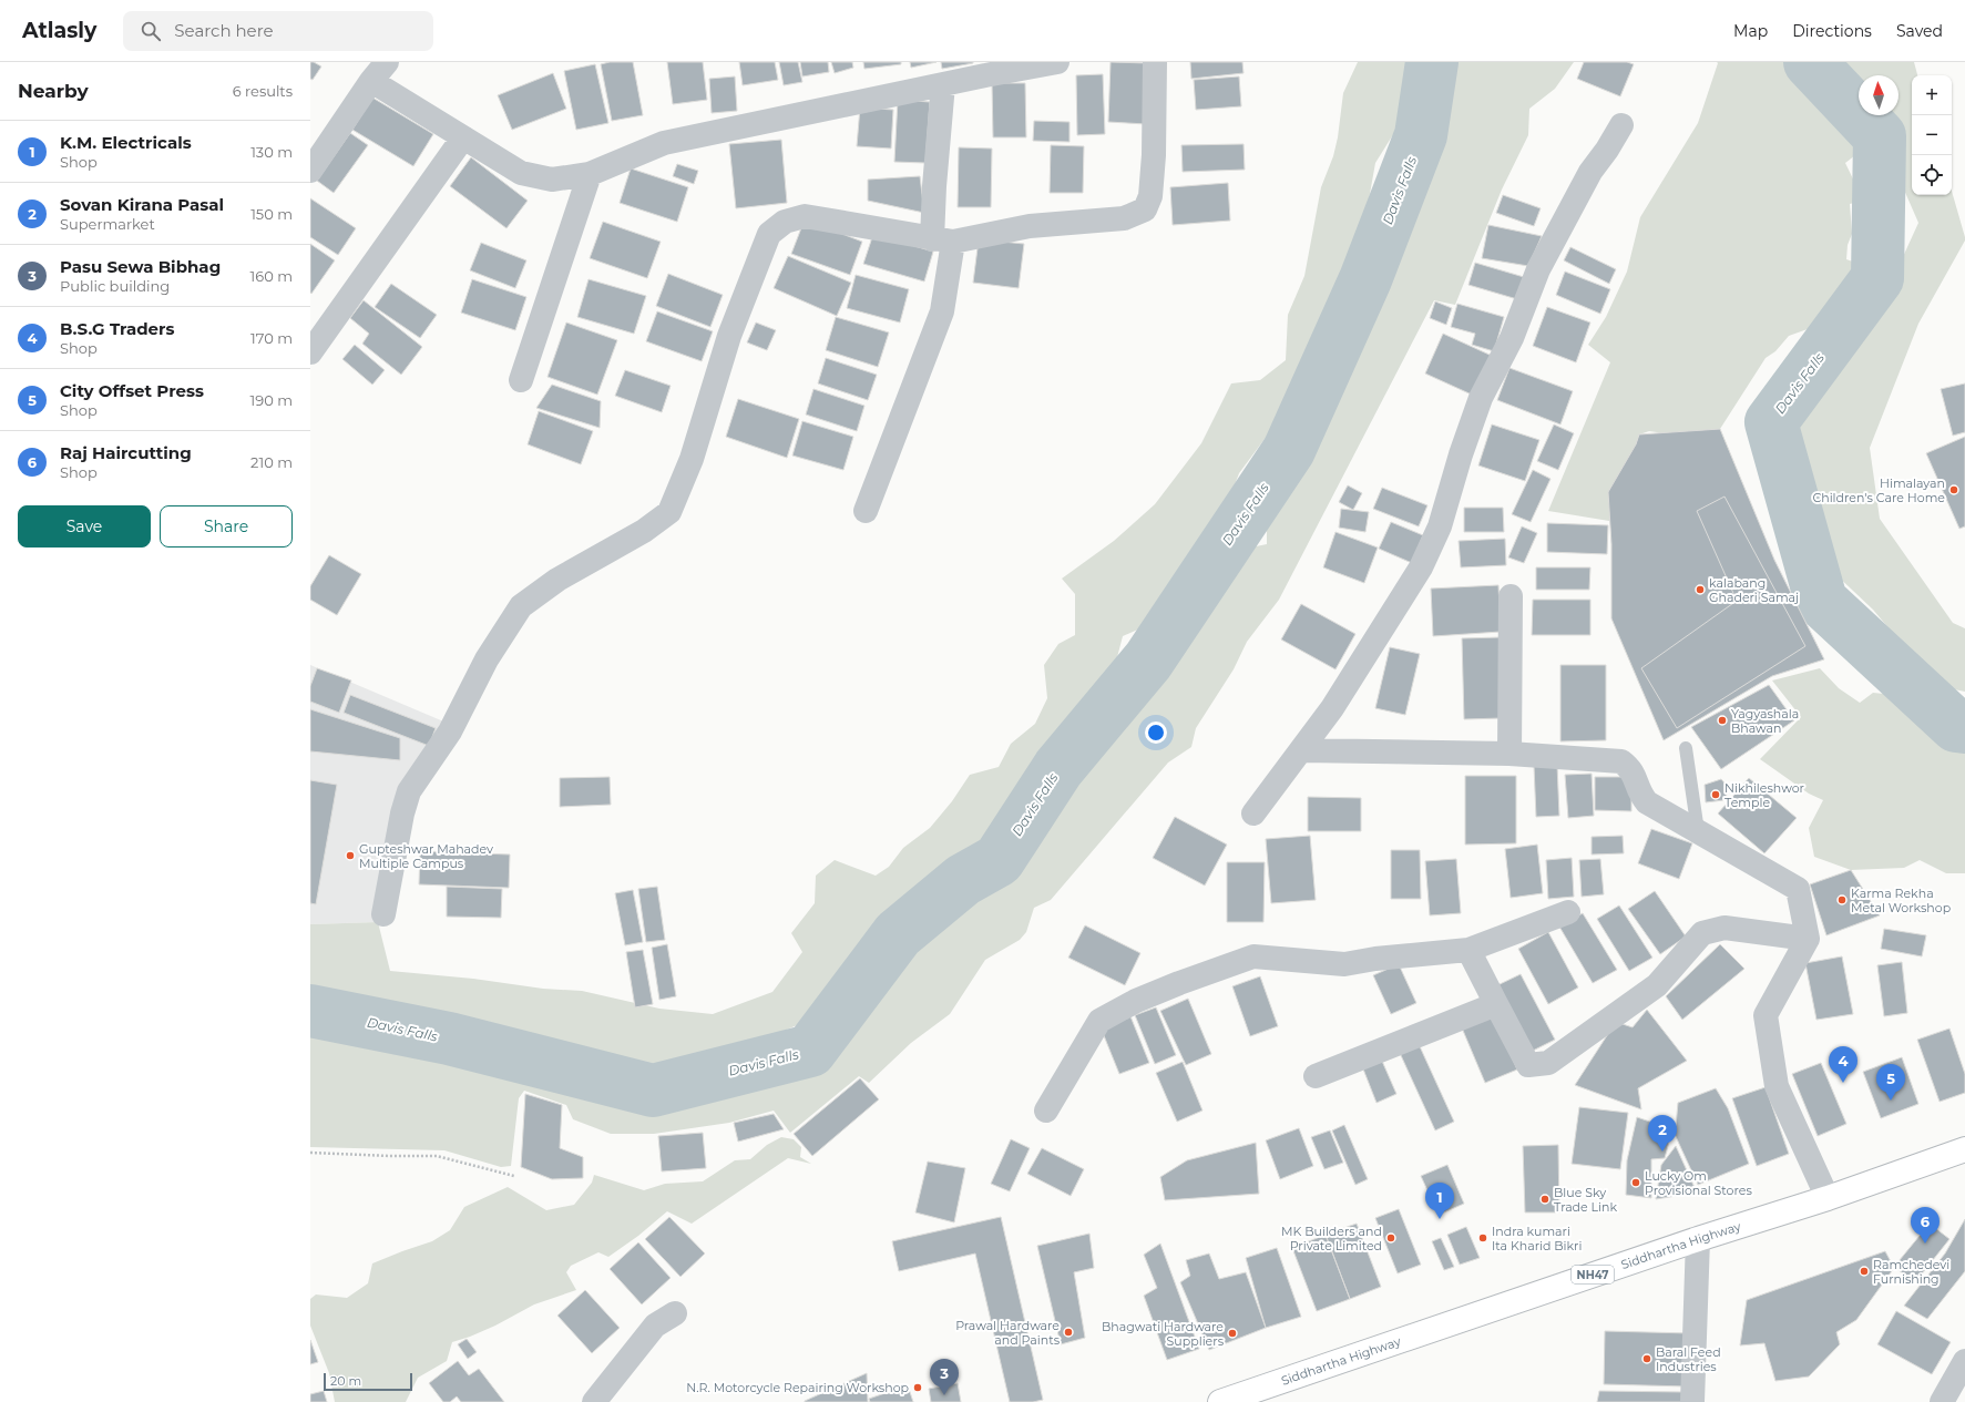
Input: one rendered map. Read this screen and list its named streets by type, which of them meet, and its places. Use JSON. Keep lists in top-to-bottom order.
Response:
{
  "streets": {
    "highway": ["Siddhartha Highway", "NH47"]
  },
  "water": ["Davis Falls"],
  "places": [
    "Himalayan Children's Care Home",
    "kalabang Ghaderi Samaj",
    "Yagyashala Bhawan",
    "Nikhileshwor Temple",
    "Gupteshwar Mahadev Multiple Campus",
    "Karma Rekha Metal Workshop",
    "Lucky Om Provisional Stores",
    "Blue Sky Trade Link",
    "MK Builders and Private Limited",
    "Indra kumari Ita Kharid Bikri",
    "Ramchedevi Furnishing",
    "Prawal Hardware and Paints",
    "Bhagwati Hardware Suppliers",
    "Baral Feed Industries",
    "N.R. Motorcycle Repairing Workshop"
  ],
  "scale_bar": "20 m",
  "north": "top",
  "page": {
    "header": "Atlasly",
    "search": "Search here",
    "nav": ["Map", "Directions", "Saved"],
    "heading": ["Nearby", "6 results"],
    "map_buttons": ["+", "−"],
    "list": [
      {
        "mark": "1",
        "name": "K.M. Electricals",
        "note": "Shop",
        "value": "130 m"
      },
      {
        "mark": "2",
        "name": "Sovan Kirana Pasal",
        "note": "Supermarket",
        "value": "150 m"
      },
      {
        "mark": "3",
        "name": "Pasu Sewa Bibhag",
        "note": "Public building",
        "value": "160 m"
      },
      {
        "mark": "4",
        "name": "B.S.G Traders",
        "note": "Shop",
        "value": "170 m"
      },
      {
        "mark": "5",
        "name": "City Offset Press",
        "note": "Shop",
        "value": "190 m"
      },
      {
        "mark": "6",
        "name": "Raj Haircutting",
        "note": "Shop",
        "value": "210 m"
      }
    ],
    "buttons": ["Save", "Share"],
    "pins": [
      "4",
      "5",
      "2",
      "1",
      "6",
      "3"
    ],
    "scale": "20 m"
  }
}
